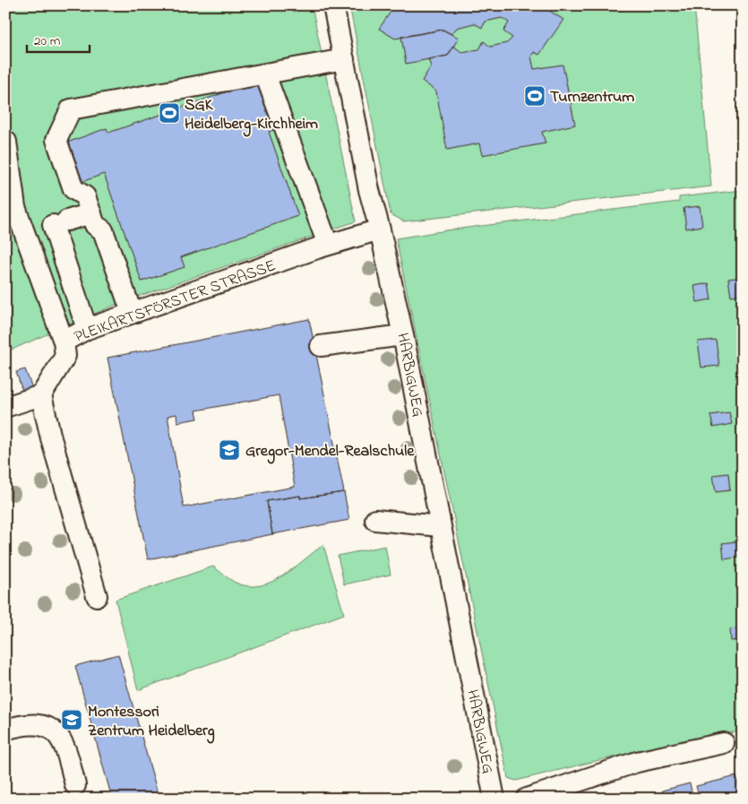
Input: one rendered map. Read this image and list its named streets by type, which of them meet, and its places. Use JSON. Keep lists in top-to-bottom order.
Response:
{
  "streets": {
    "street": ["PLEIKARTSFÖRSTER STRASSE", "HARBIGWEG"]
  },
  "crossings": [
    ["PLEIKARTSFÖRSTER STRASSE", "HARBIGWEG"]
  ],
  "places": {
    "sports": ["Turnzentrum", "SGK Heidelberg-Kirchheim"],
    "school or university": ["Gregor-Mendel-Realschule", "Montessori Zentrum Heidelberg"]
  },
  "scale_bar": "20 m"
}
